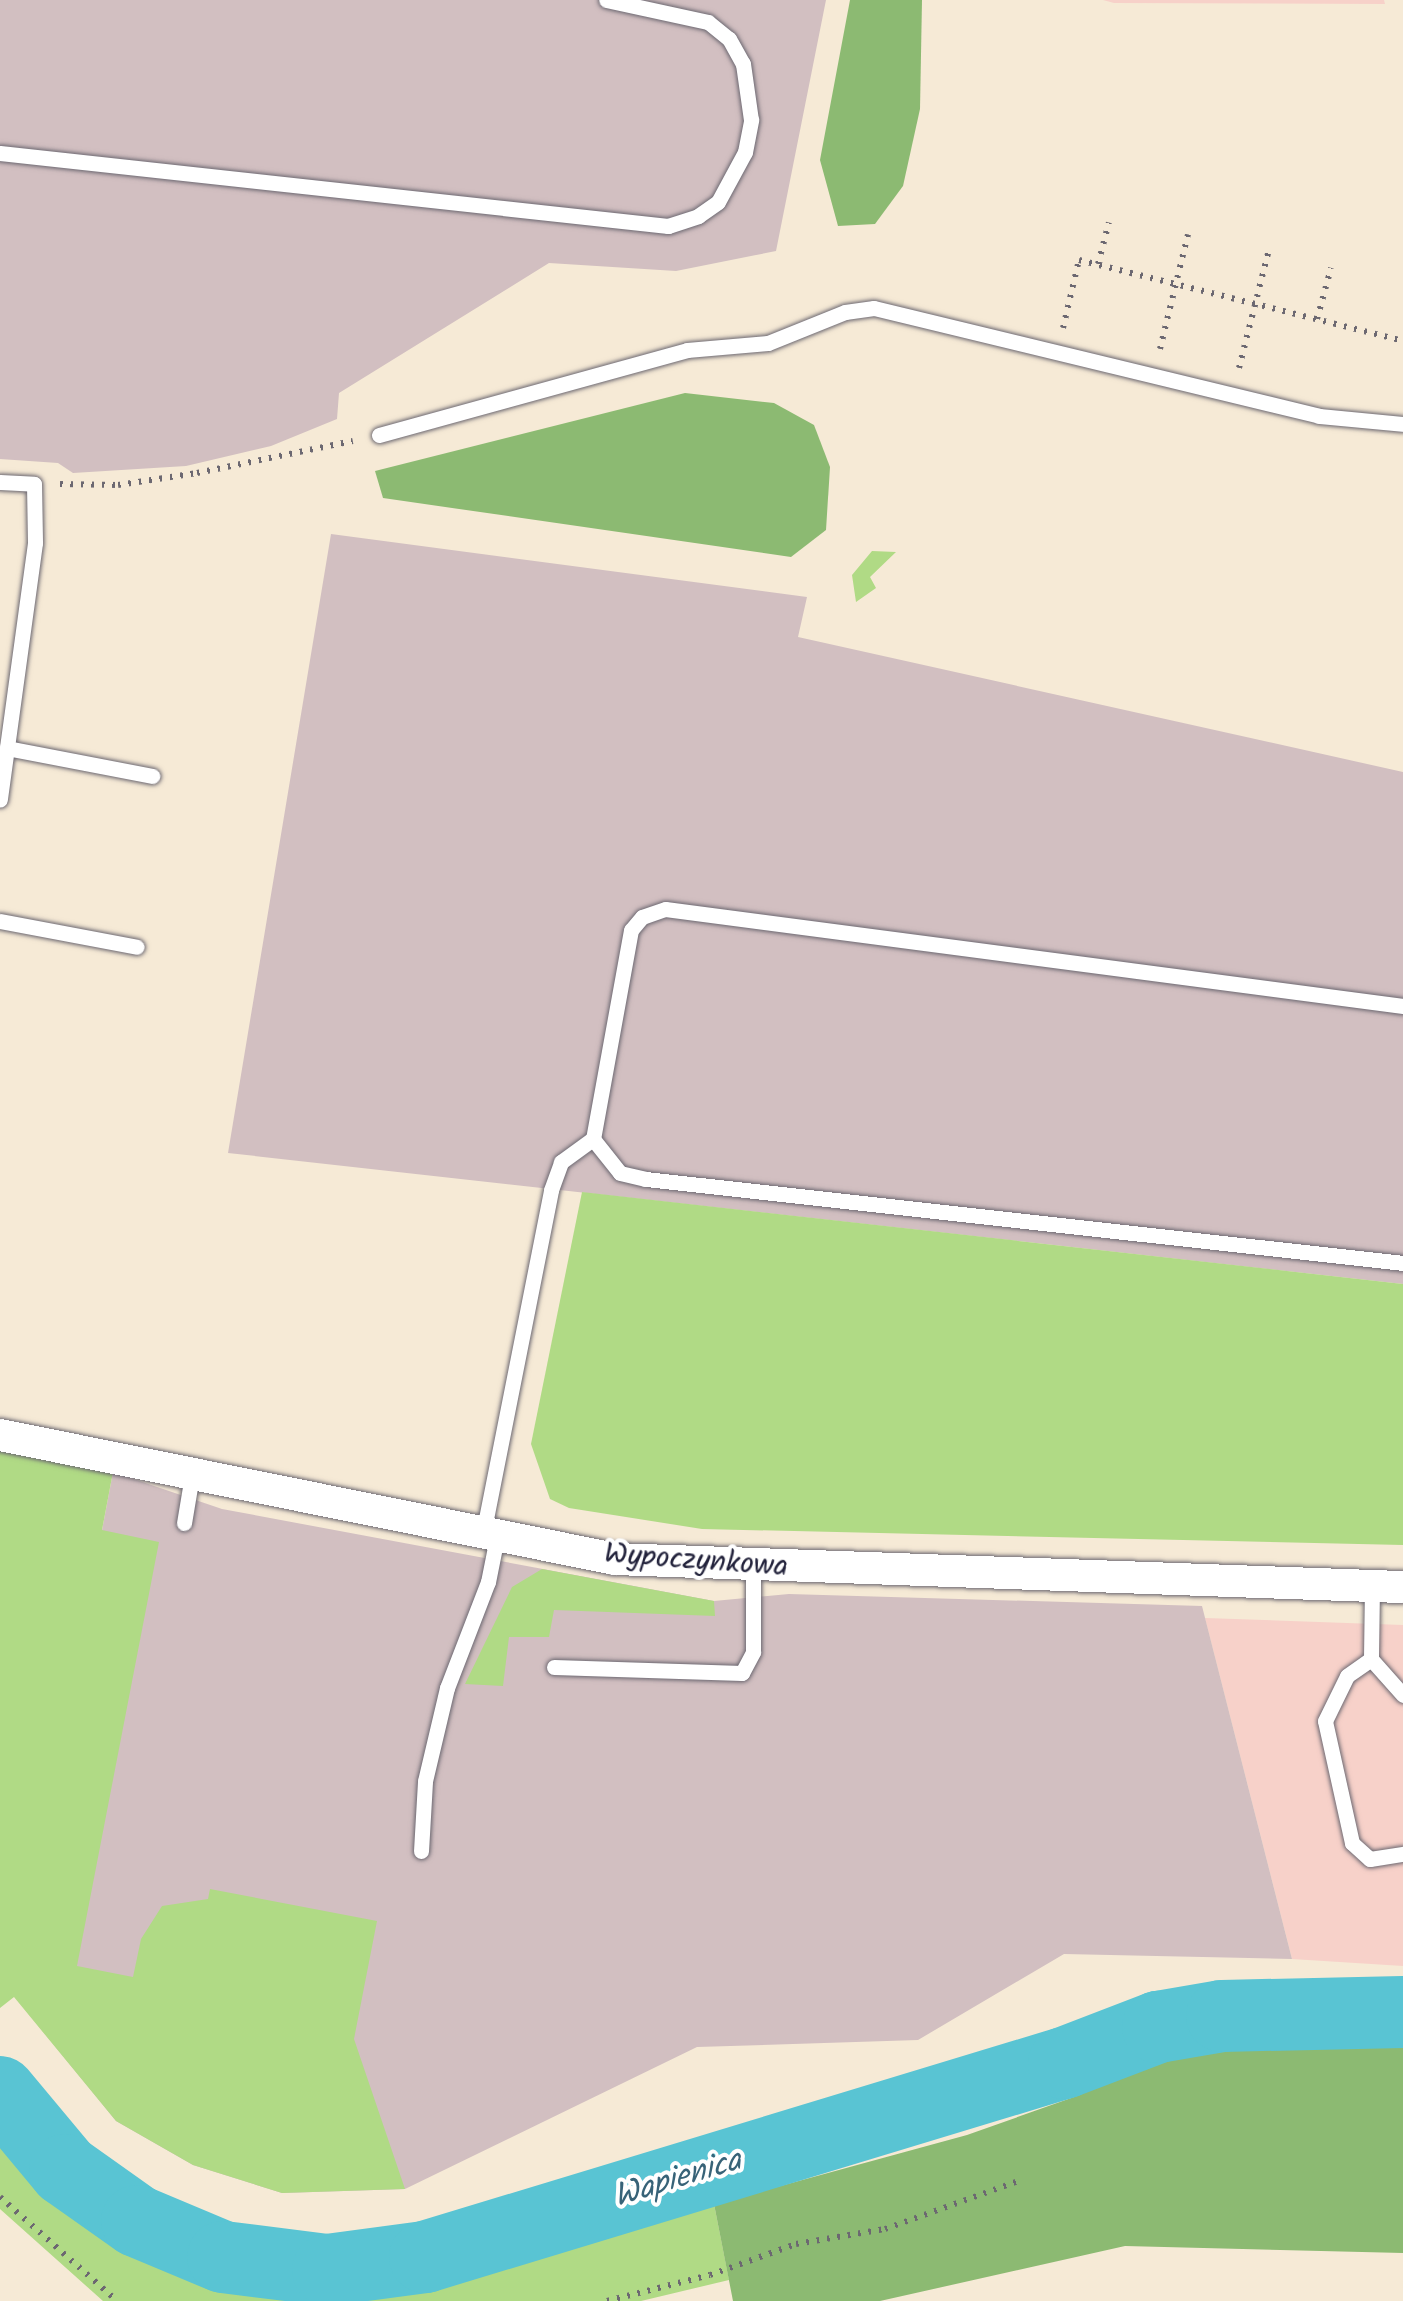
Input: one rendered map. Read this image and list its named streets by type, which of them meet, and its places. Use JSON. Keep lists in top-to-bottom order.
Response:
{
  "streets": {
    "street": ["Wypoczynkowa"]
  },
  "water": ["Wapienica"]
}
